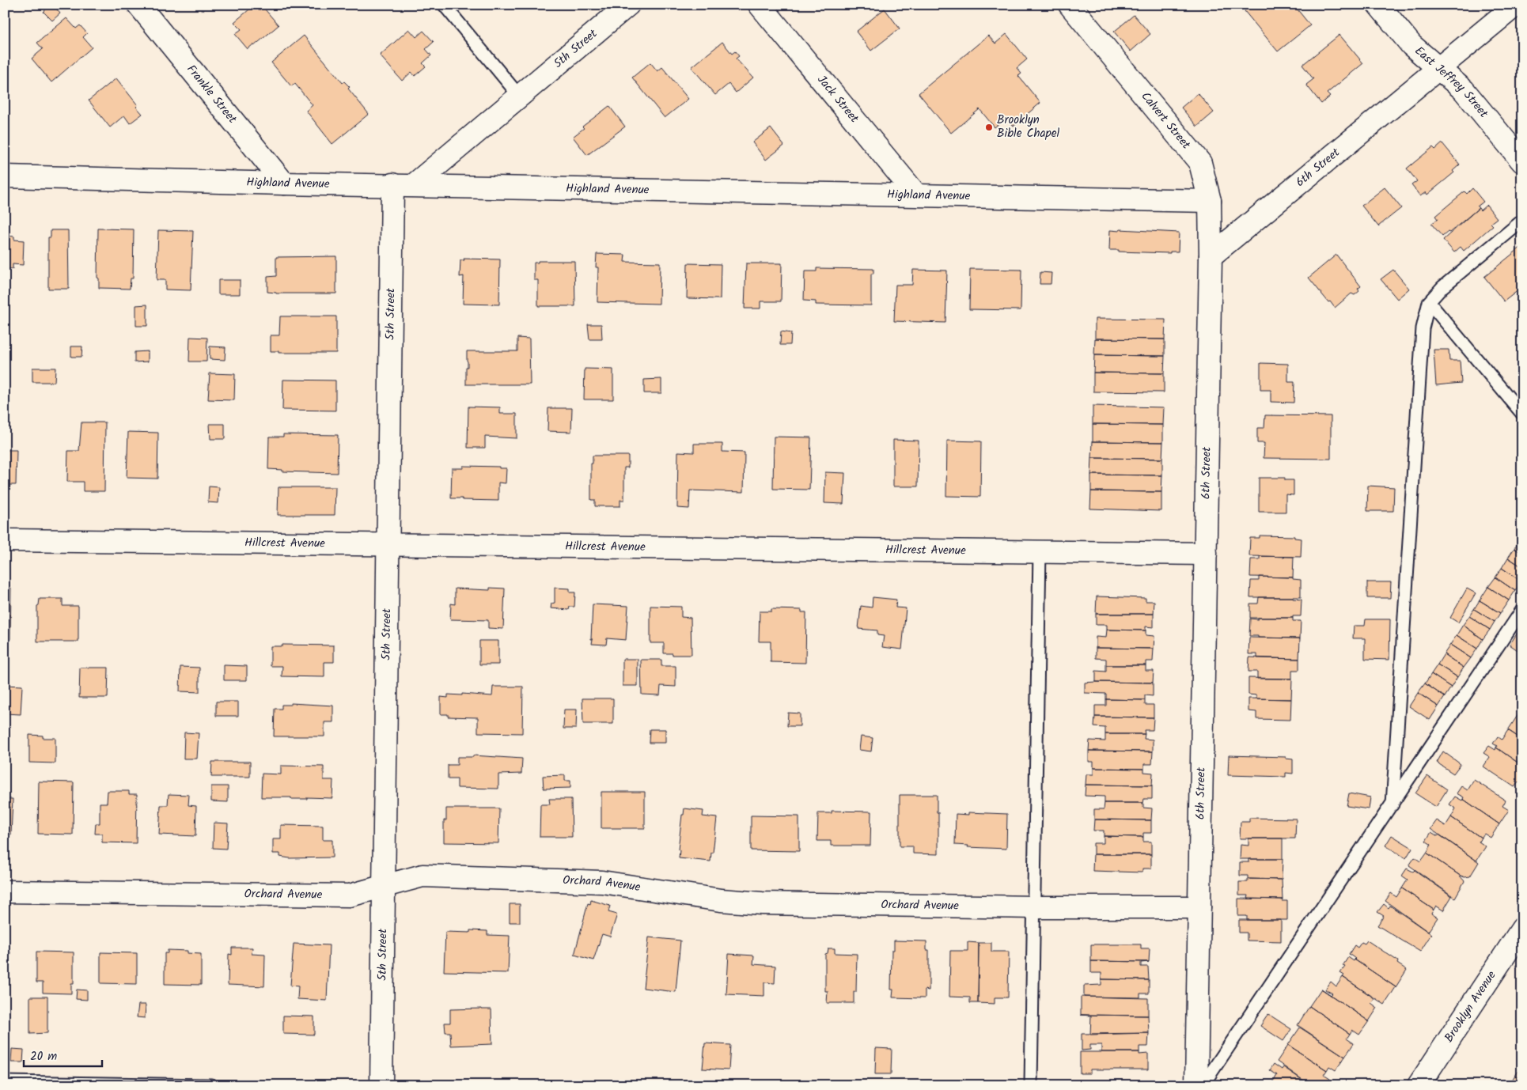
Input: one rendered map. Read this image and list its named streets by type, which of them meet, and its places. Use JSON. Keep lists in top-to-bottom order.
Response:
{
  "streets": {
    "street": [
      "5th Street",
      "East Jeffrey Street",
      "Frankle Street",
      "Jack Street",
      "Calvert Street",
      "6th Street",
      "Highland Avenue",
      "Hillcrest Avenue",
      "Orchard Avenue",
      "Brooklyn Avenue"
    ]
  },
  "crossings": [
    ["5th Street", "Highland Avenue"],
    ["5th Street", "Hillcrest Avenue"],
    ["5th Street", "Orchard Avenue"],
    ["East Jeffrey Street", "6th Street"],
    ["Frankle Street", "Highland Avenue"],
    ["Jack Street", "Highland Avenue"],
    ["Calvert Street", "6th Street"],
    ["Calvert Street", "Highland Avenue"],
    ["6th Street", "Hillcrest Avenue"],
    ["6th Street", "Orchard Avenue"]
  ],
  "places": ["Brooklyn Bible Chapel"],
  "scale_bar": "20 m"
}
